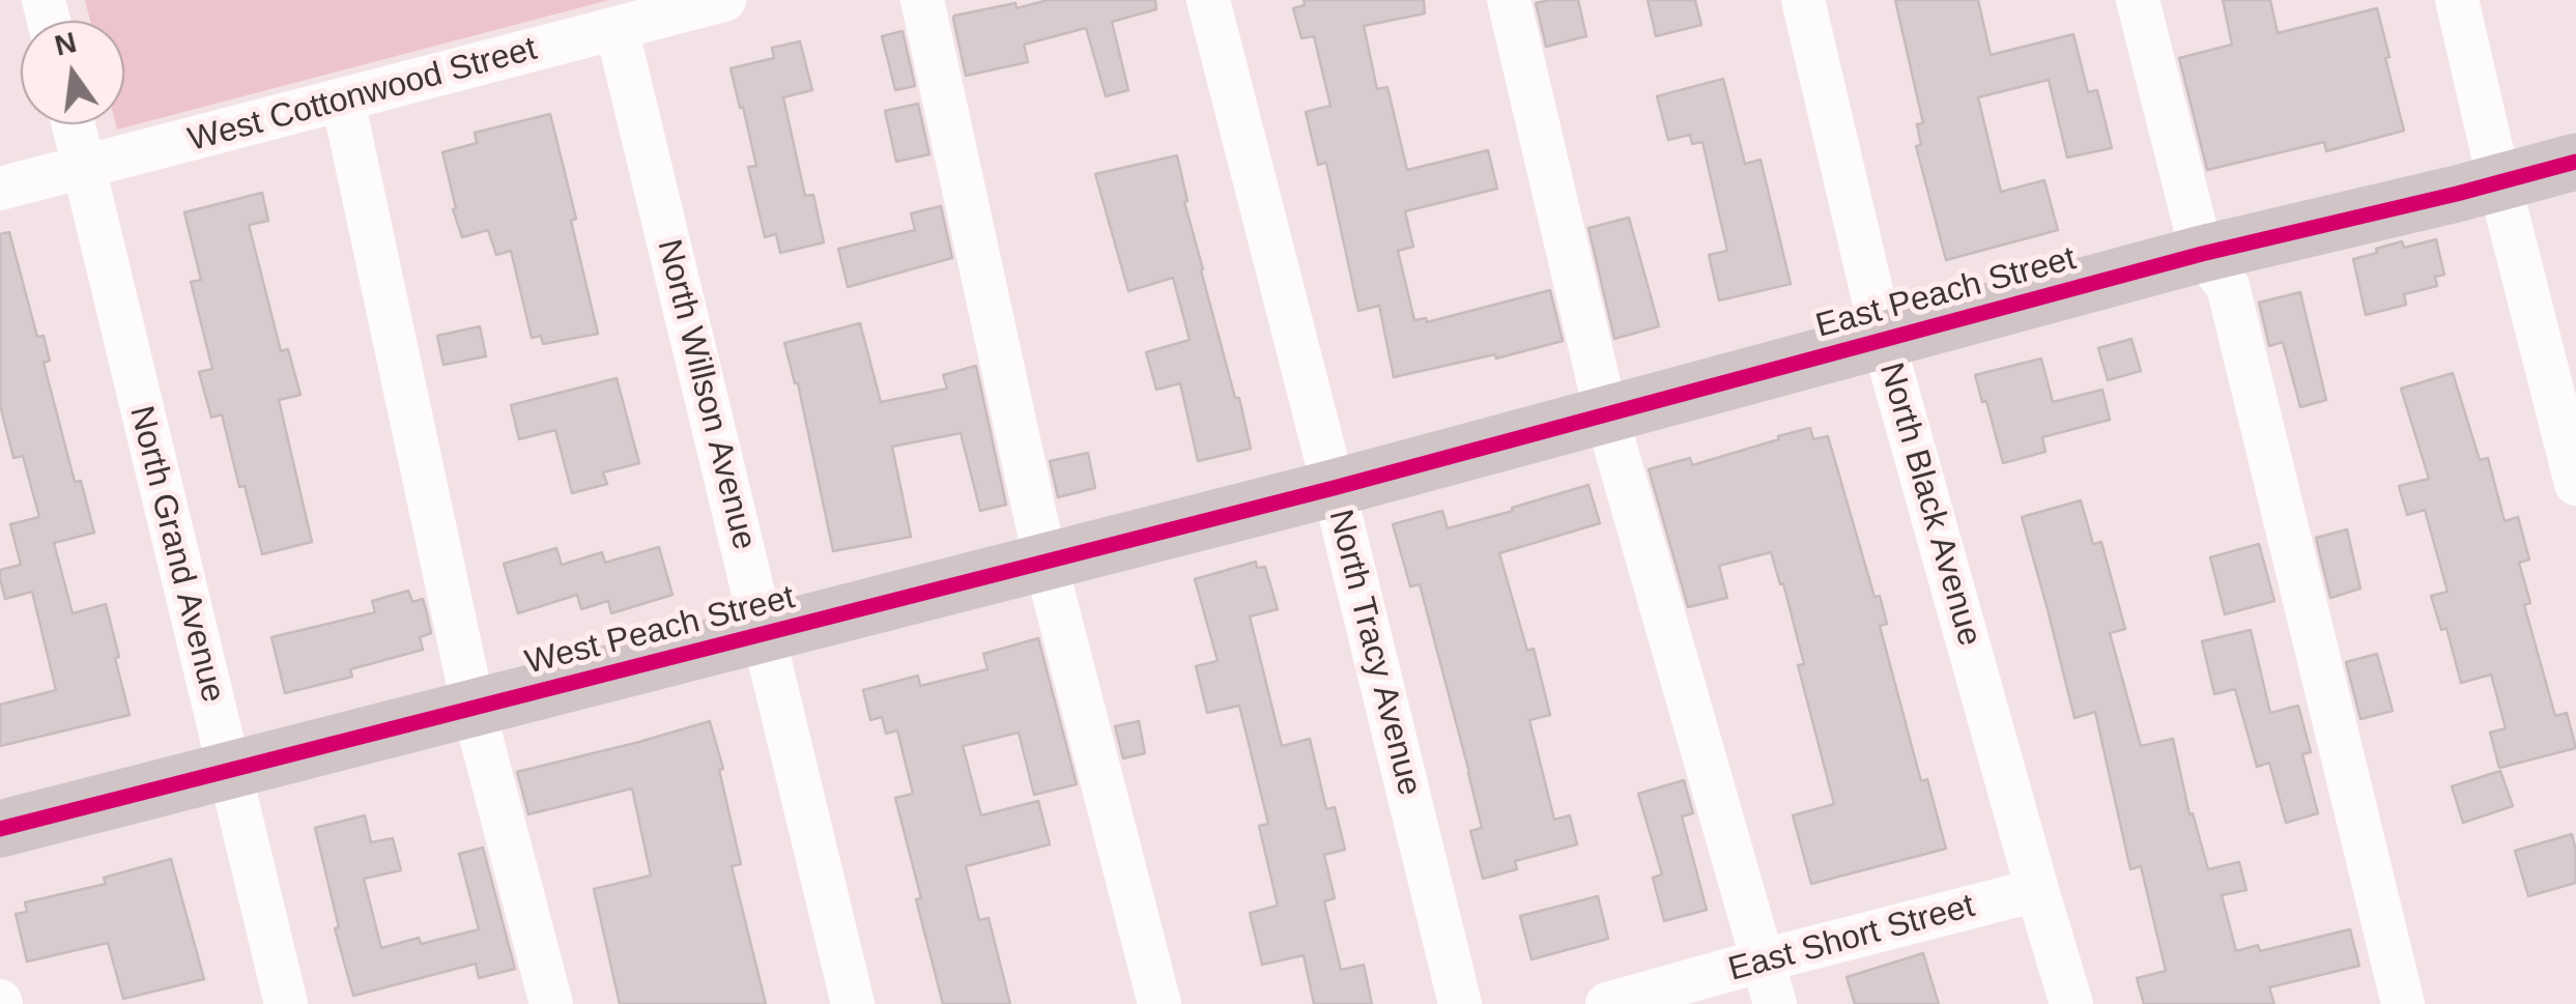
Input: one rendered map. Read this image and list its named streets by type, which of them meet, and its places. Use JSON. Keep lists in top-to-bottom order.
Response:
{
  "streets": {
    "main road": ["East Peach Street", "West Peach Street"],
    "street": [
      "West Cottonwood Street",
      "North Willson Avenue",
      "North Black Avenue",
      "North Grand Avenue",
      "North Tracy Avenue",
      "East Short Street"
    ]
  },
  "crossings": [
    ["West Cottonwood Street", "North Willson Avenue"],
    ["West Cottonwood Street", "North Grand Avenue"],
    ["East Peach Street", "North Black Avenue"],
    ["East Peach Street", "West Peach Street"],
    ["East Peach Street", "North Tracy Avenue"],
    ["North Willson Avenue", "West Peach Street"],
    ["North Black Avenue", "East Short Street"],
    ["North Grand Avenue", "West Peach Street"],
    ["West Peach Street", "North Tracy Avenue"]
  ],
  "north": "top"
}
